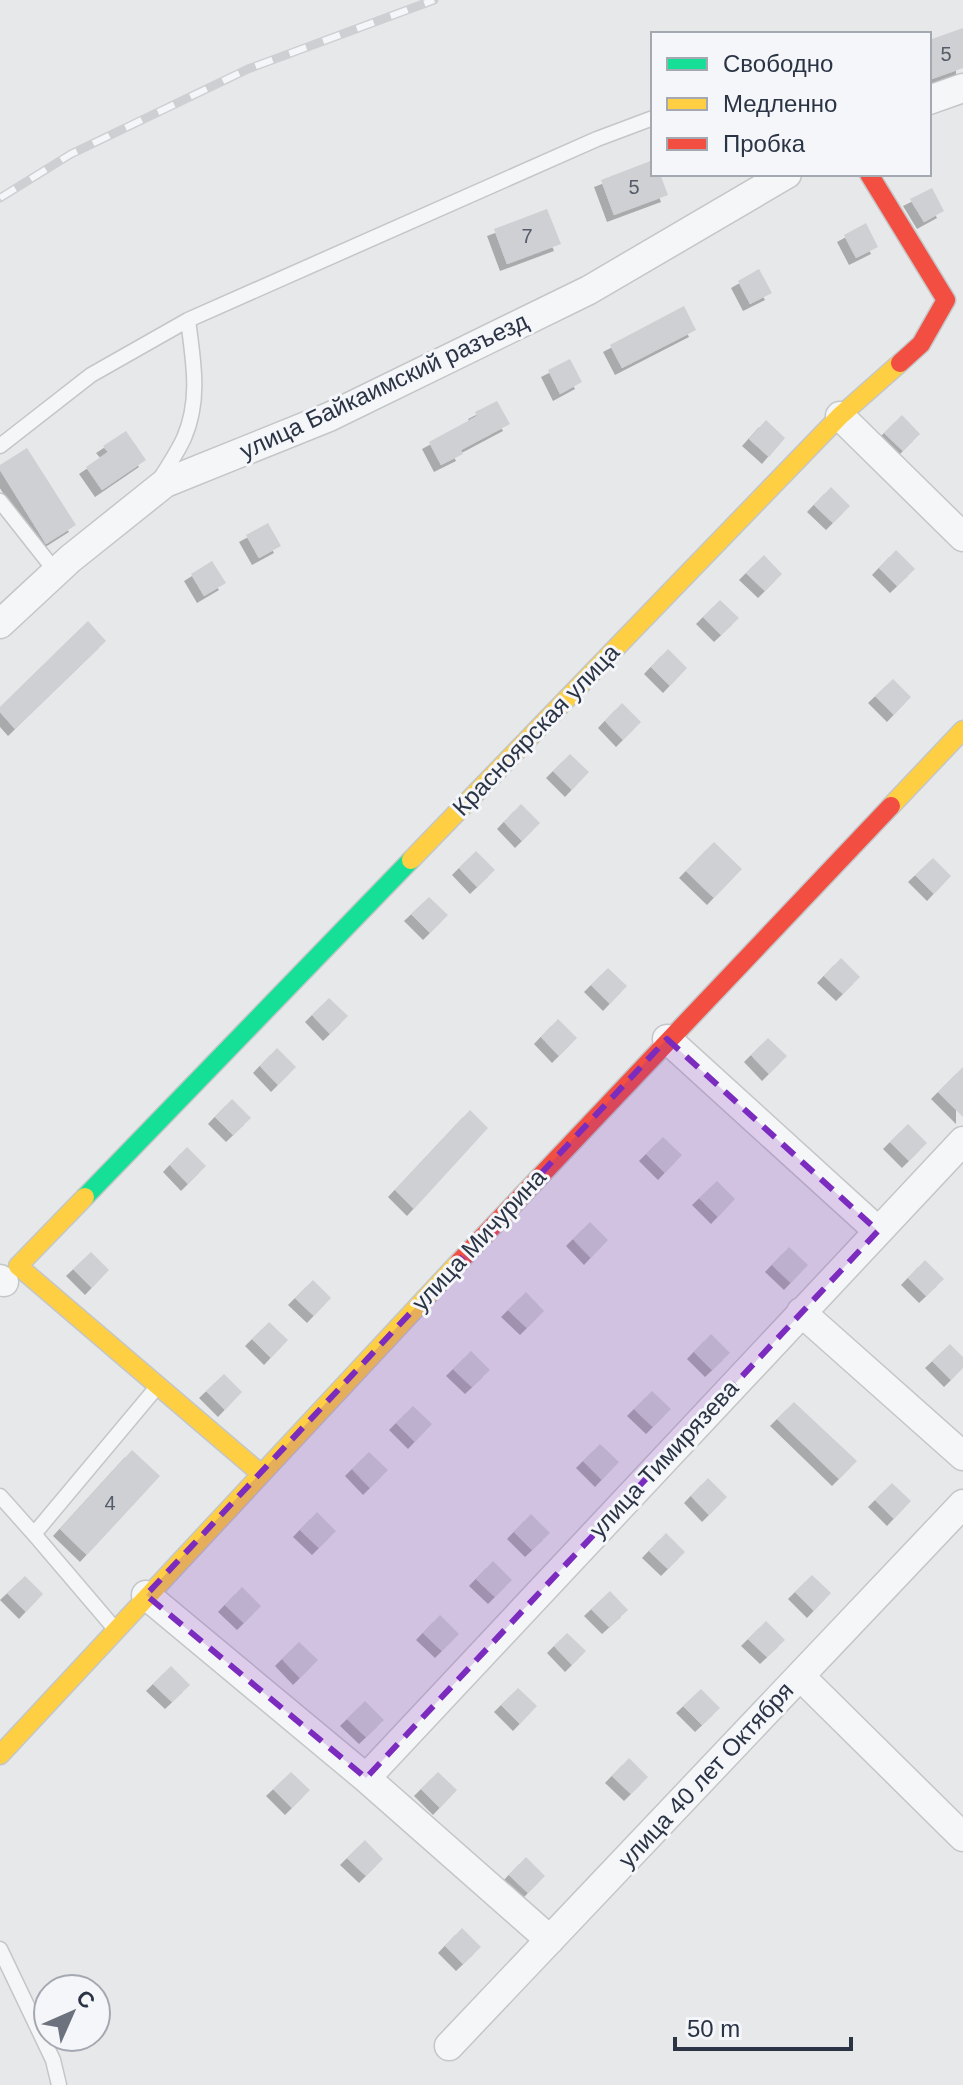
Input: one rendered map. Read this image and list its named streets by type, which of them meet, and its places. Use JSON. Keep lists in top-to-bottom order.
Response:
{
  "streets": {
    "street": [
      "улица Байкаимский разъезд",
      "Красноярская улица",
      "улица Мичурина",
      "улица Тимирязева",
      "улица 40 лет Октября"
    ]
  },
  "house_numbers": [
    "5",
    "5",
    "7",
    "4"
  ],
  "legend": ["Свободно", "Медленно", "Пробка"],
  "scale_bar": "50 m",
  "north": "top right"
}
